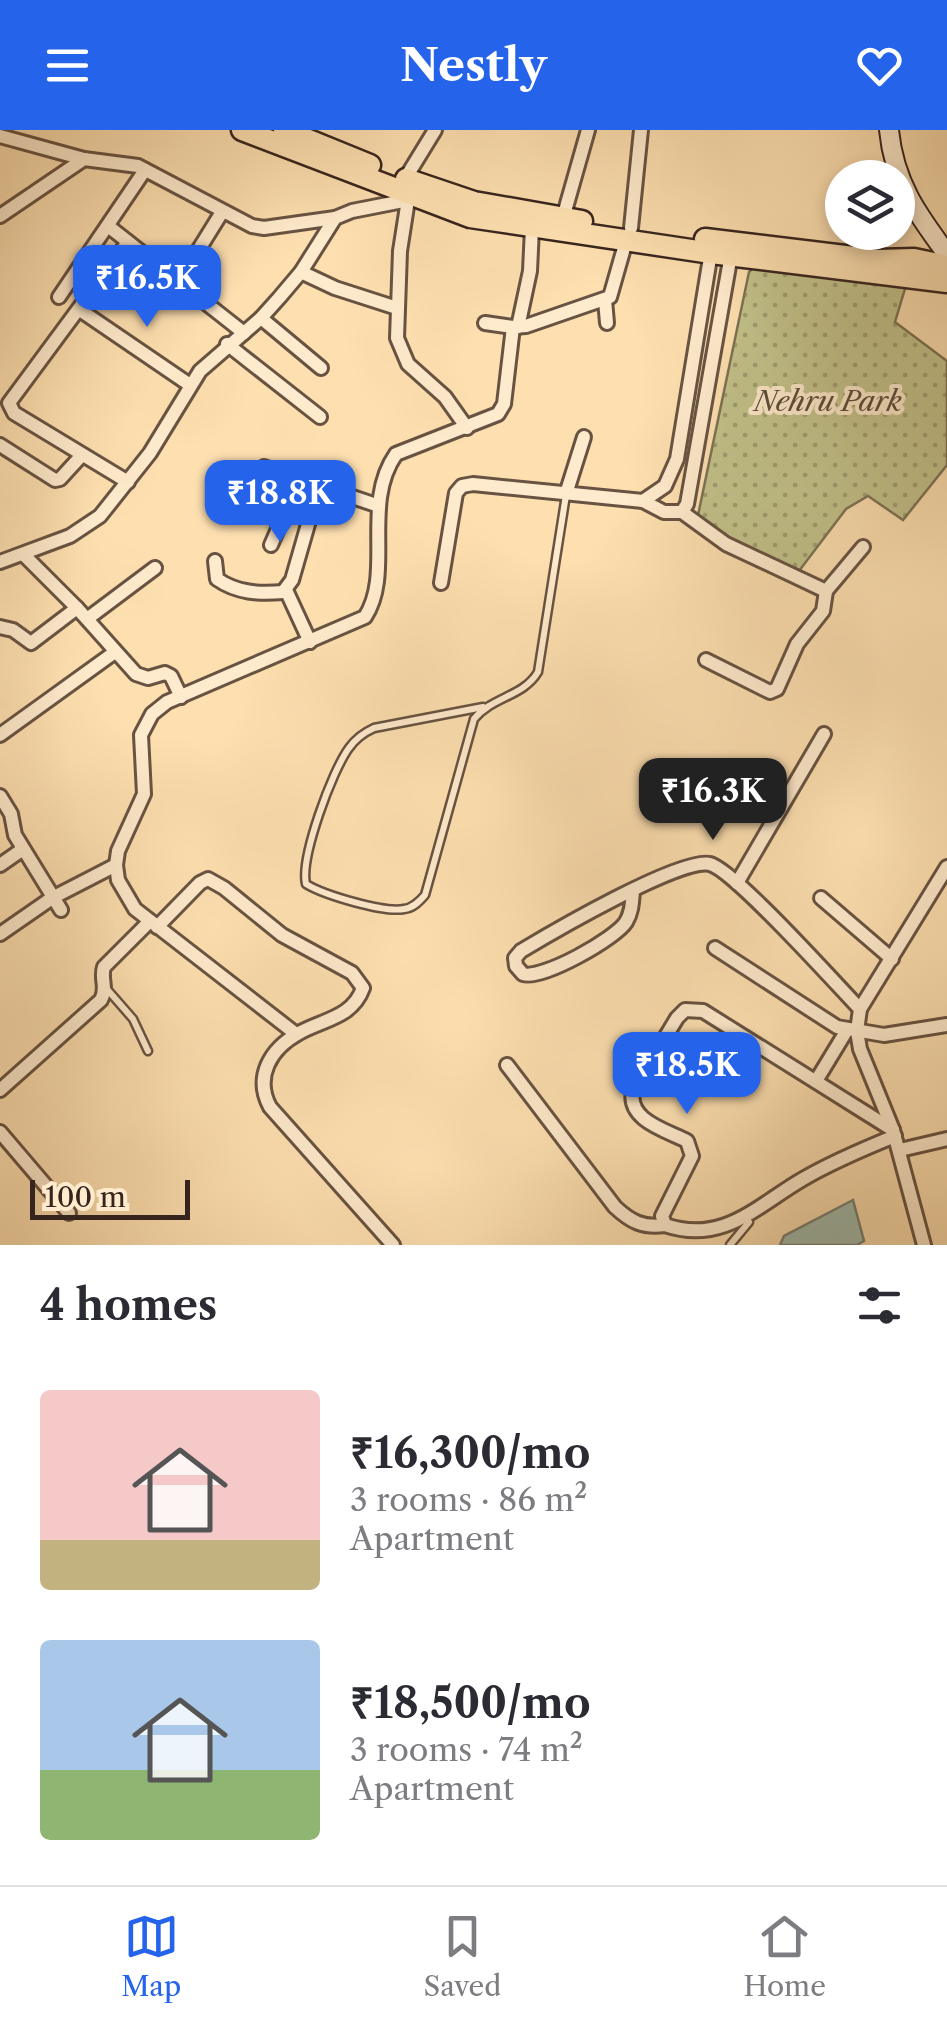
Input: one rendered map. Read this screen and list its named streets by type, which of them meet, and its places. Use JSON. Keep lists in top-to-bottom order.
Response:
{
  "parks": ["Nehru Park"],
  "scale_bar": "100 m",
  "page": {
    "header": "Nestly",
    "price": [
      "₹16.5K",
      "₹18.8K",
      "₹16.3K",
      "₹18.5K"
    ],
    "scale": "100 m",
    "heading": "4 homes",
    "list": [
      {
        "name": "₹16,300/mo",
        "note": "3 rooms · 86 m² · Apartment"
      },
      {
        "name": "₹18,500/mo",
        "note": "3 rooms · 74 m² · Apartment"
      }
    ],
    "tabs": ["Map", "Saved", "Home"]
  }
}
